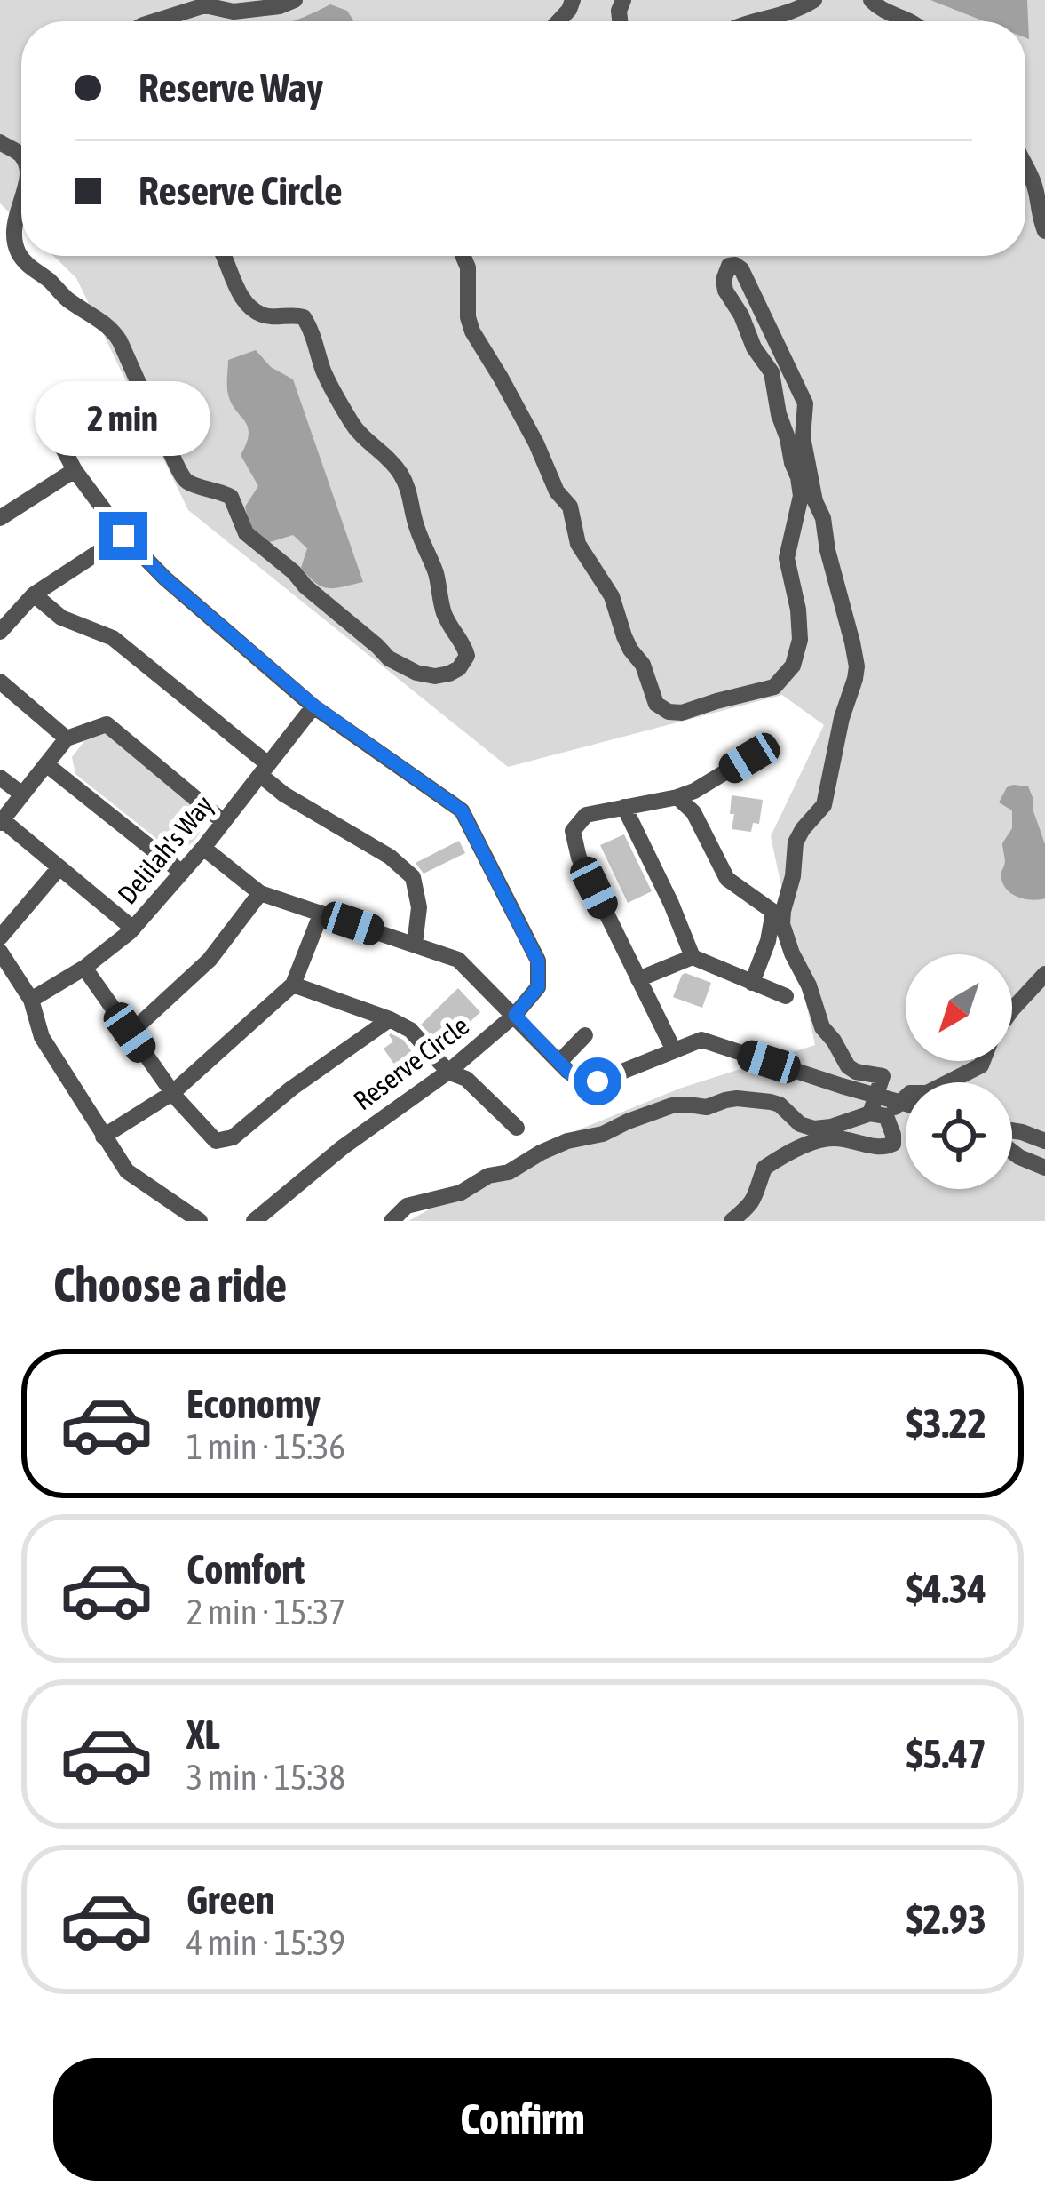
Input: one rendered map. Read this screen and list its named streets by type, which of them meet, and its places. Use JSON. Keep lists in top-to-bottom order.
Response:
{
  "streets": {
    "street": ["Delilah's Way", "Reserve Circle"]
  },
  "crossings": [
    ["Delilah's Way", "Reserve Circle"]
  ],
  "north": "bottom left",
  "page": {
    "banner": ["Reserve Way", "Reserve Circle"],
    "bubble": "2 min",
    "heading": "Choose a ride",
    "list": [
      {
        "name": "Economy",
        "note": "1 min · 15:36",
        "value": "$3.22"
      },
      {
        "name": "Comfort",
        "note": "2 min · 15:37",
        "value": "$4.34"
      },
      {
        "name": "XL",
        "note": "3 min · 15:38",
        "value": "$5.47"
      },
      {
        "name": "Green",
        "note": "4 min · 15:39",
        "value": "$2.93"
      }
    ],
    "buttons": "Confirm"
  }
}
